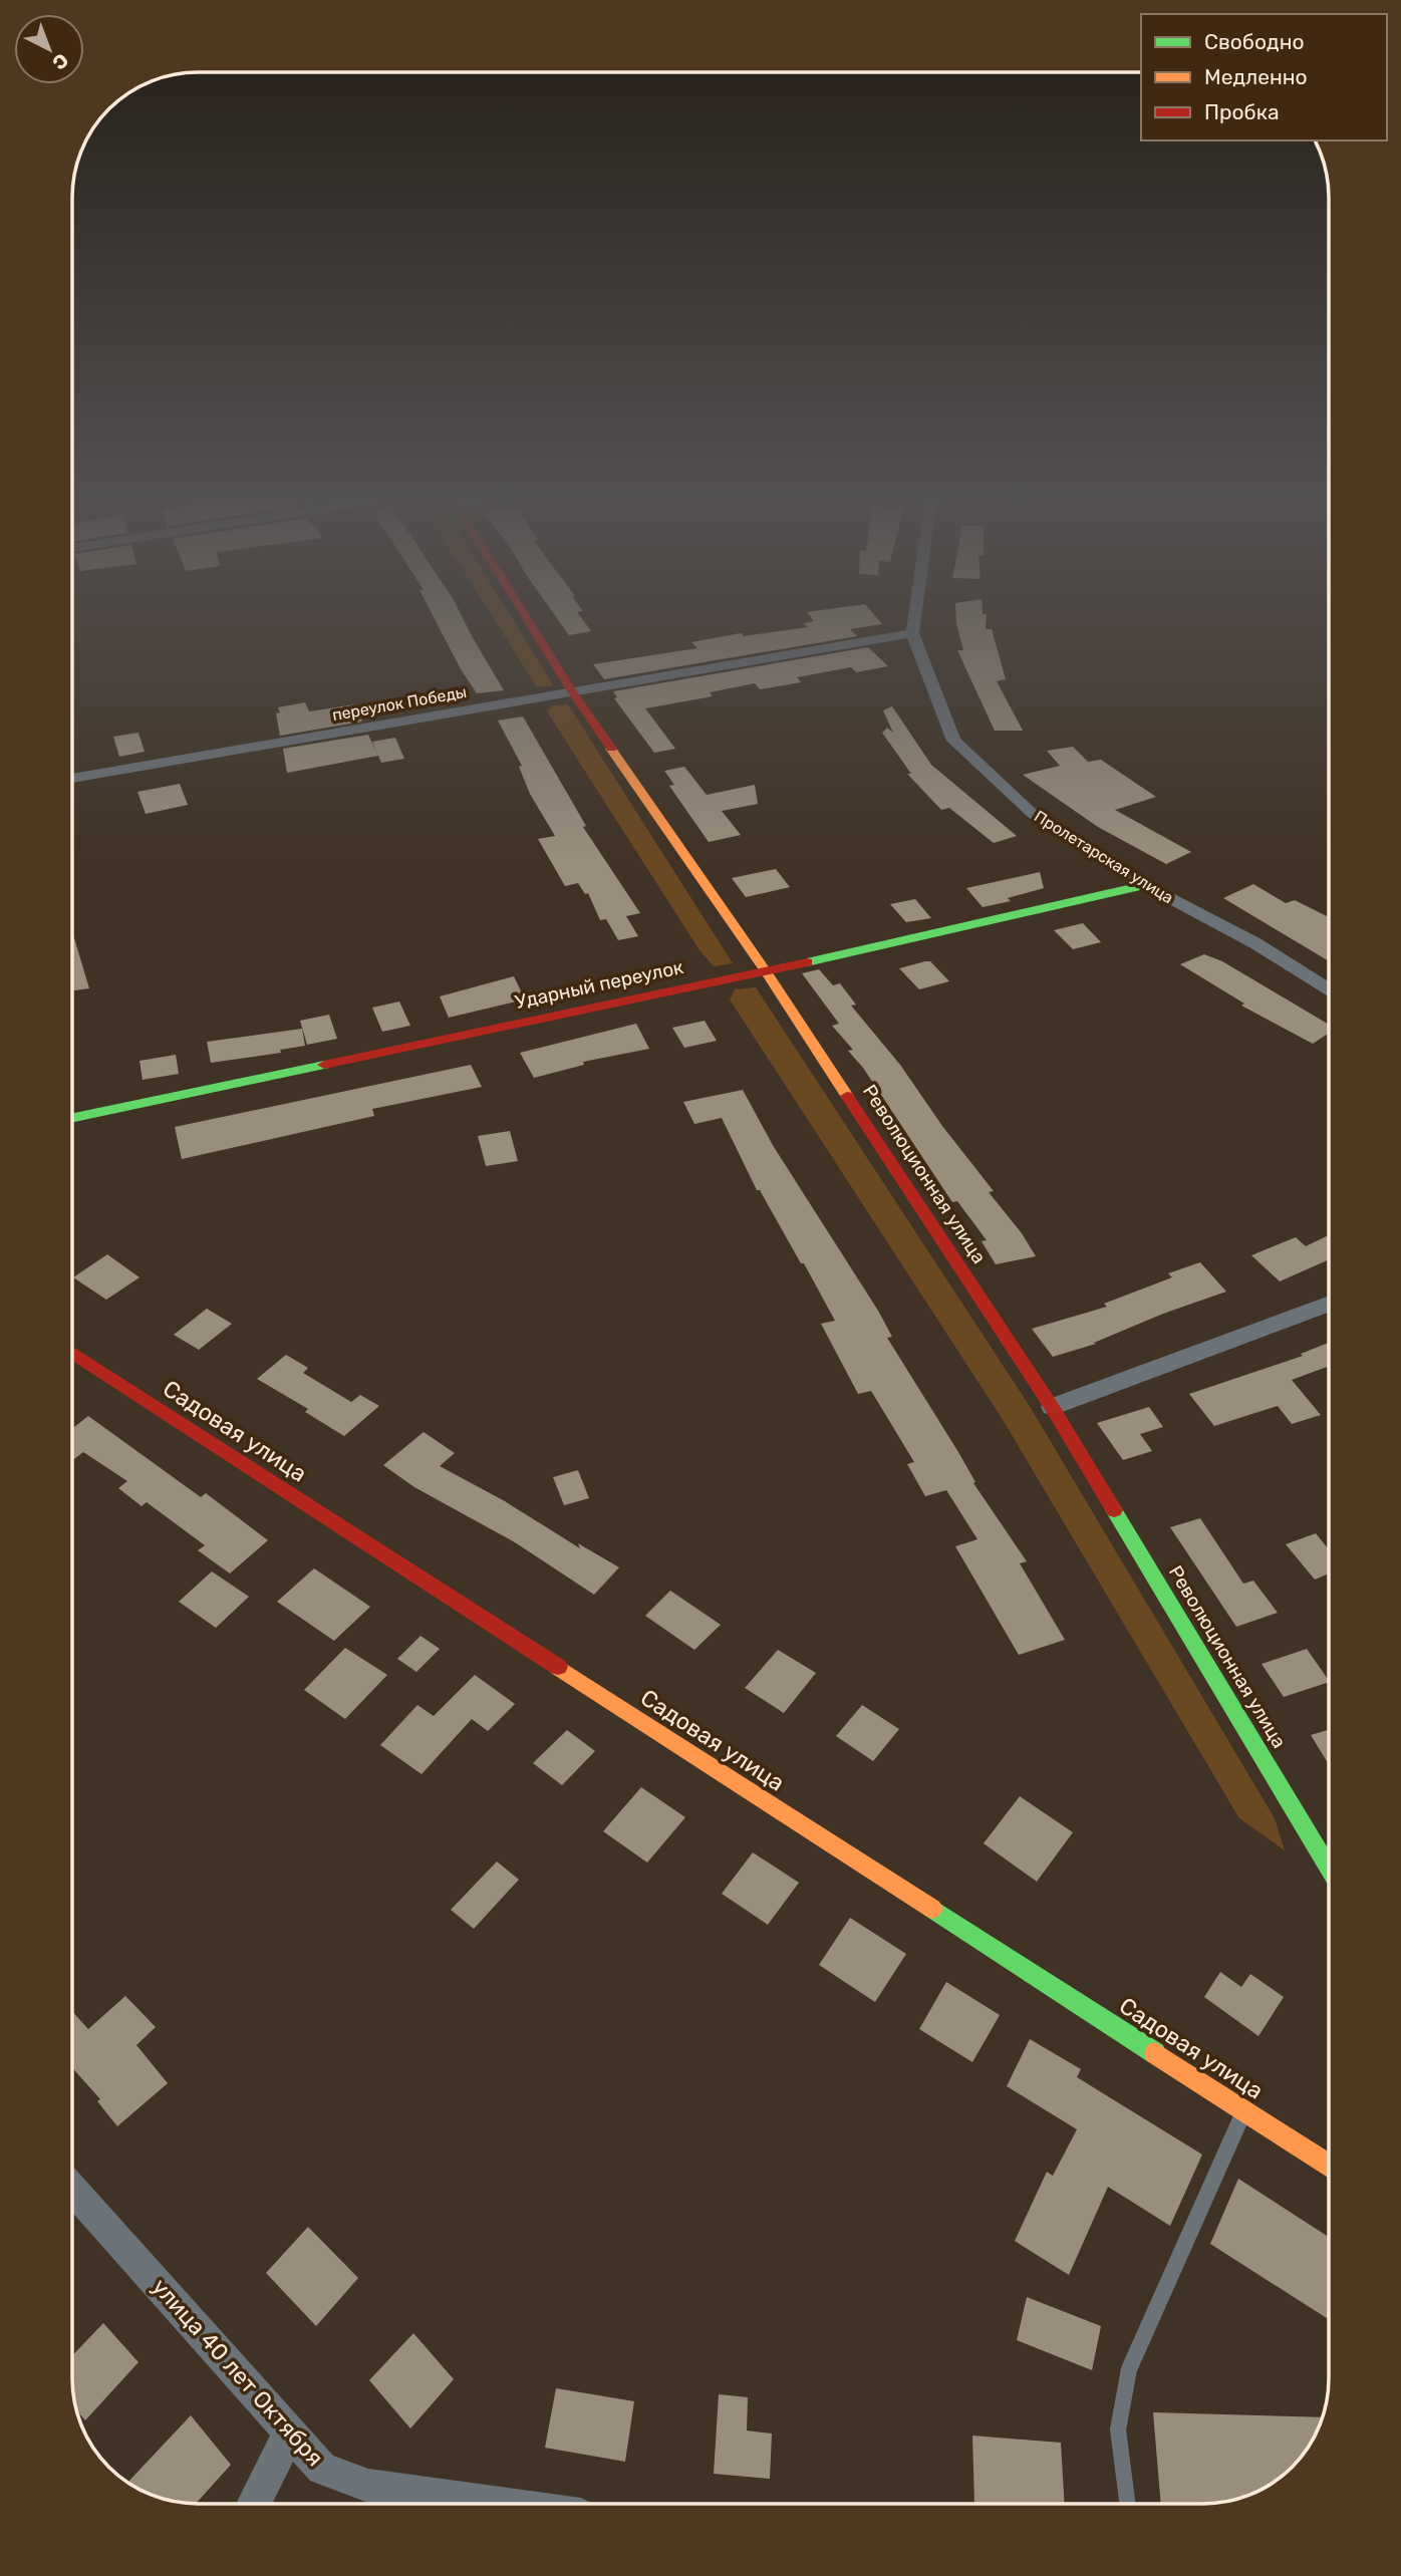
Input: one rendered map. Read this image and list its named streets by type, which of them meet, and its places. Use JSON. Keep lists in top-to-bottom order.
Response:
{
  "streets": {
    "street": [
      "переулок Победы",
      "Пролетарская улица",
      "Ударный переулок",
      "Революционная улица",
      "Садовая улица",
      "улица 40 лет Октября"
    ]
  },
  "crossings": [
    ["переулок Победы", "Пролетарская улица"],
    ["переулок Победы", "Революционная улица"],
    ["Пролетарская улица", "Ударный переулок"],
    ["Ударный переулок", "Революционная улица"]
  ],
  "legend": ["Свободно", "Медленно", "Пробка"],
  "north": "bottom right"
}
